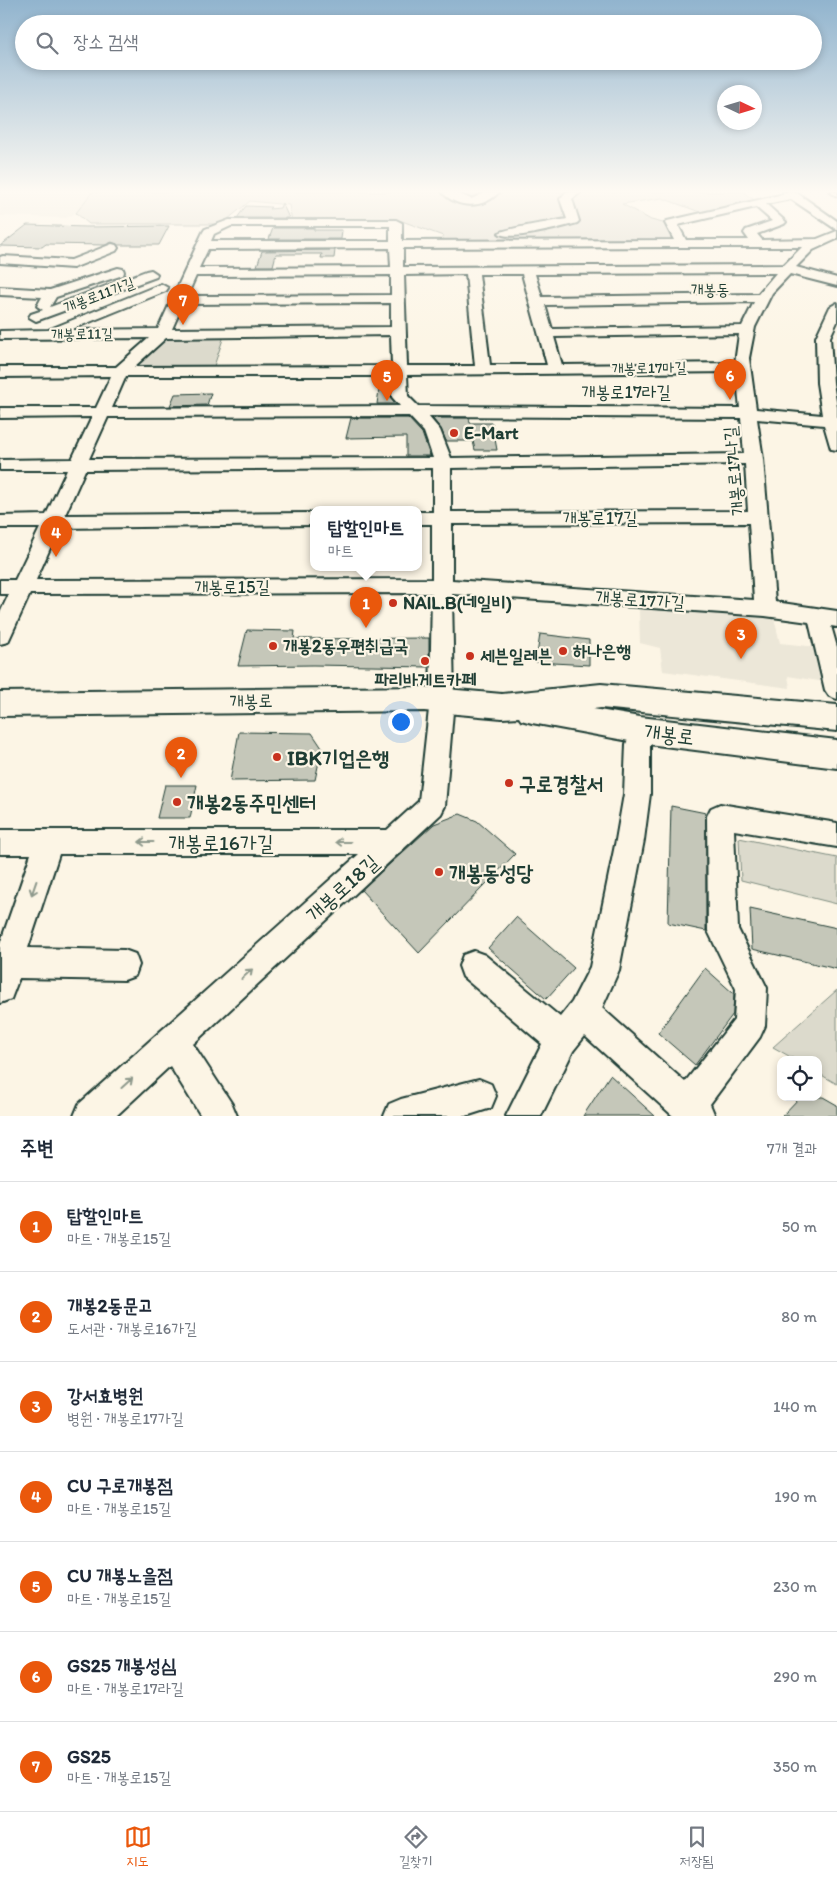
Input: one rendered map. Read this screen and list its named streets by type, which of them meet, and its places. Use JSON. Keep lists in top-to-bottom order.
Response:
{
  "streets": {
    "main road": ["개봉로"],
    "street": [
      "개봉로11가길",
      "개봉로11길",
      "개봉로17마길",
      "개봉로17라길",
      "개봉로17나길",
      "개봉로17길",
      "개봉로15길",
      "개봉로17가길",
      "개봉로16가길",
      "개봉로18길"
    ]
  },
  "crossings": [
    ["개봉로11가길", "개봉로11길"],
    ["개봉로17마길", "개봉로17나길"],
    ["개봉로17라길", "개봉로17나길"],
    ["개봉로17나길", "개봉로17길"],
    ["개봉로17나길", "개봉로17가길"],
    ["개봉로15길", "개봉로17가길"],
    ["개봉로", "개봉로18길"],
    ["개봉로16가길", "개봉로18길"]
  ],
  "one_way": ["개봉로16가길", "개봉로18길"],
  "districts": ["개봉동"],
  "places": [
    "E-Mart",
    "NAIL.B(네일비)",
    "개봉2동우편취급국",
    "하나은행",
    "세븐일레븐",
    "파리바게트카페",
    "IBK기업은행",
    "구로경찰서",
    "개봉2동주민센터",
    "개봉동성당"
  ],
  "north": "right",
  "page": {
    "search": "장소 검색",
    "pins": [
      "7",
      "6",
      "5",
      "4",
      "1",
      "3",
      "2"
    ],
    "popup": ["탑할인마트", "마트"],
    "heading": ["주변", "7개 결과"],
    "list": [
      {
        "mark": "1",
        "name": "탑할인마트",
        "note": "마트 · 개봉로15길",
        "value": "50 m"
      },
      {
        "mark": "2",
        "name": "개봉2동문고",
        "note": "도서관 · 개봉로16가길",
        "value": "80 m"
      },
      {
        "mark": "3",
        "name": "강서효병원",
        "note": "병원 · 개봉로17가길",
        "value": "140 m"
      },
      {
        "mark": "4",
        "name": "CU 구로개봉점",
        "note": "마트 · 개봉로15길",
        "value": "190 m"
      },
      {
        "mark": "5",
        "name": "CU 개봉노을점",
        "note": "마트 · 개봉로15길",
        "value": "230 m"
      },
      {
        "mark": "6",
        "name": "GS25 개봉성심",
        "note": "마트 · 개봉로17라길",
        "value": "290 m"
      },
      {
        "mark": "7",
        "name": "GS25",
        "note": "마트 · 개봉로15길",
        "value": "350 m"
      }
    ],
    "nav": ["지도", "길찾기", "저장됨"]
  }
}
